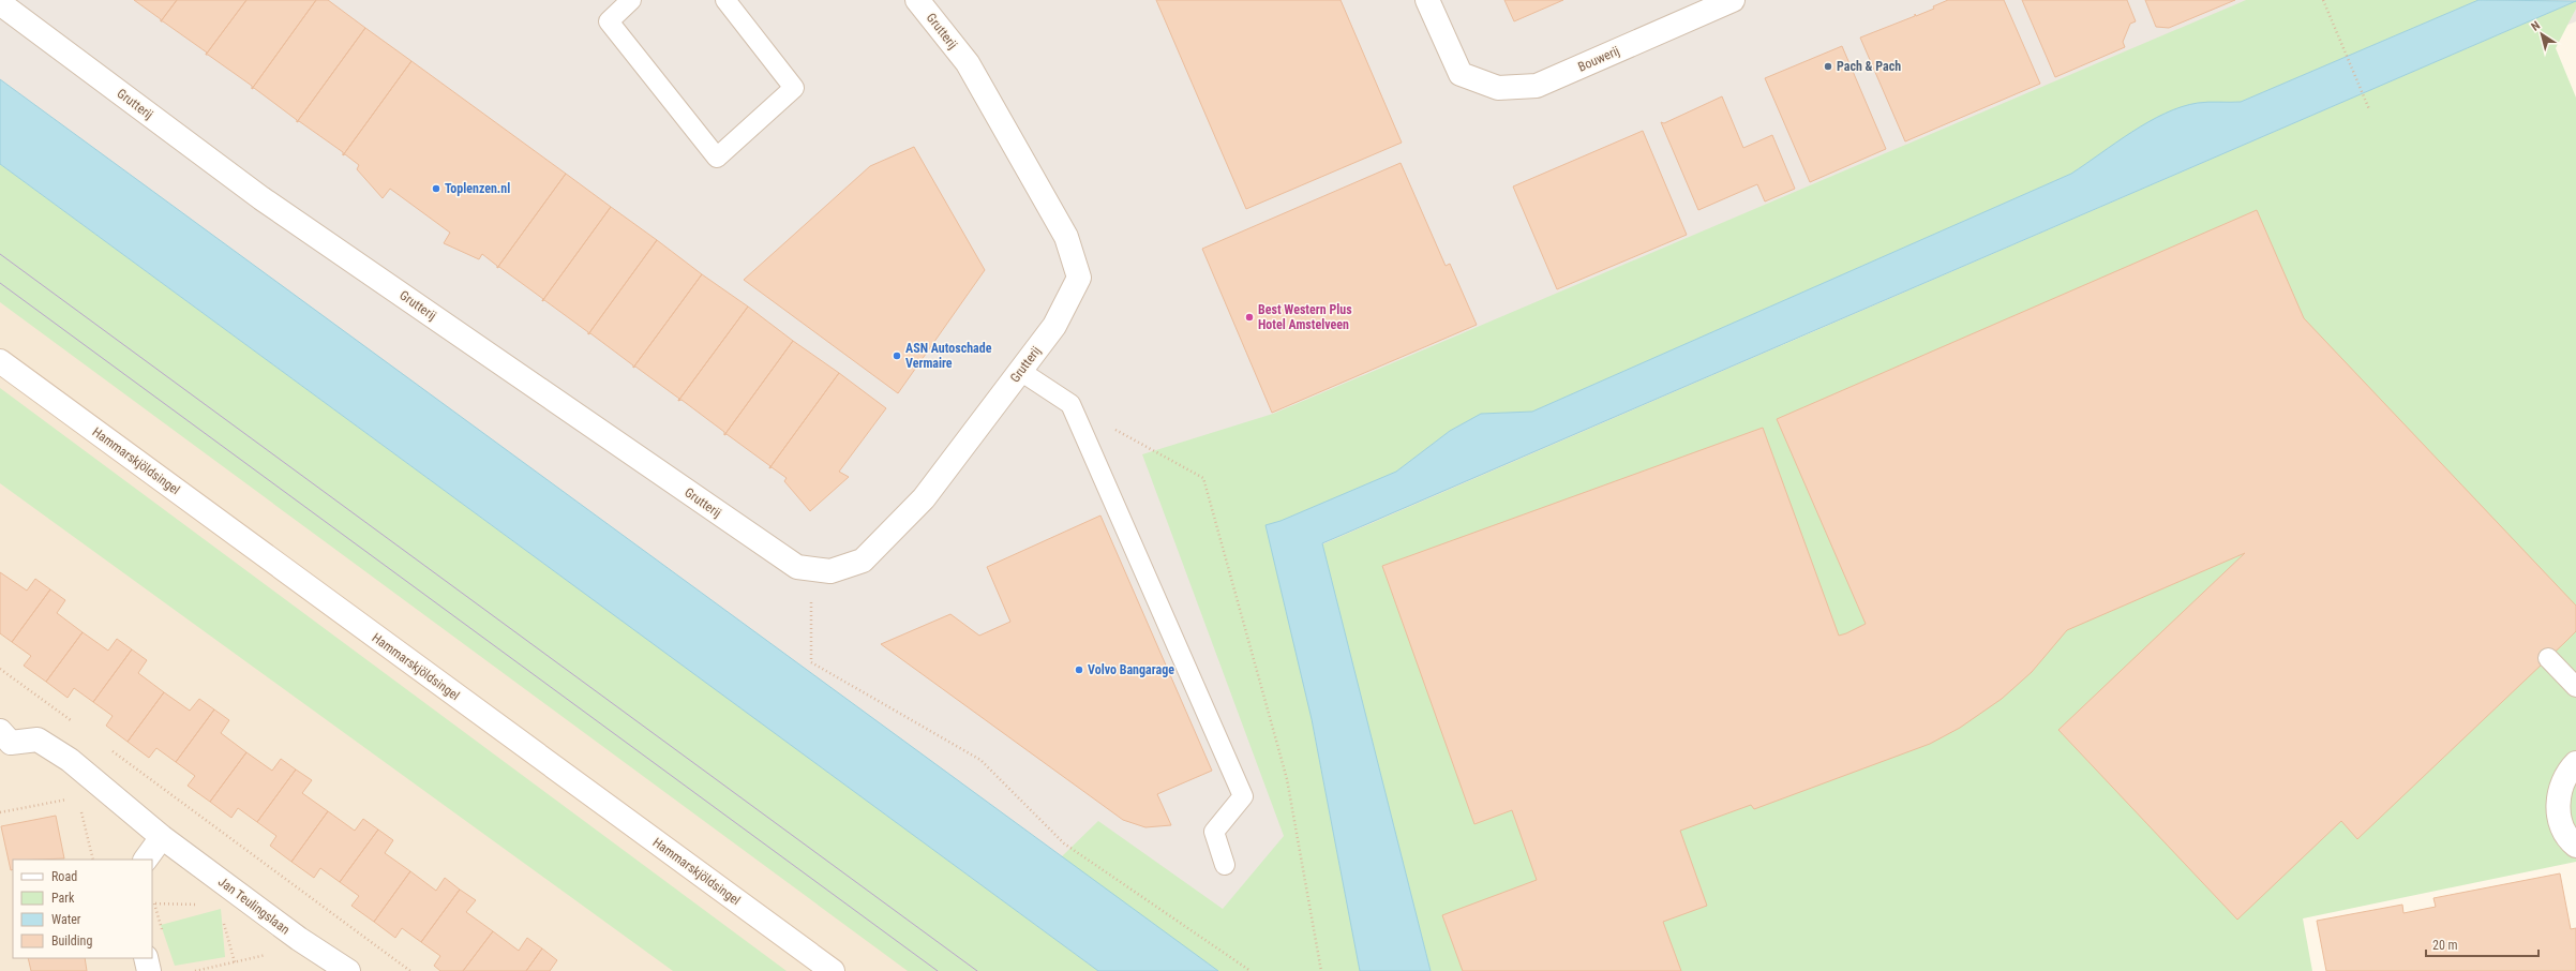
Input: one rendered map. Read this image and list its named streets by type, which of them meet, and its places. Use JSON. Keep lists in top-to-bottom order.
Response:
{
  "streets": {
    "street": [
      "Grutterij",
      "Bouwerij",
      "Hammarskjöldsingel",
      "Jan Teulingslaan"
    ]
  },
  "places": [
    "Pach & Pach",
    "Toplenzen.nl",
    "Best Western Plus Hotel Amstelveen",
    "ASN Autoschade Vermaire",
    "Volvo Bangarage"
  ],
  "legend": [
    "Road",
    "Park",
    "Water",
    "Building"
  ],
  "scale_bar": "20 m",
  "north": "top left"
}
